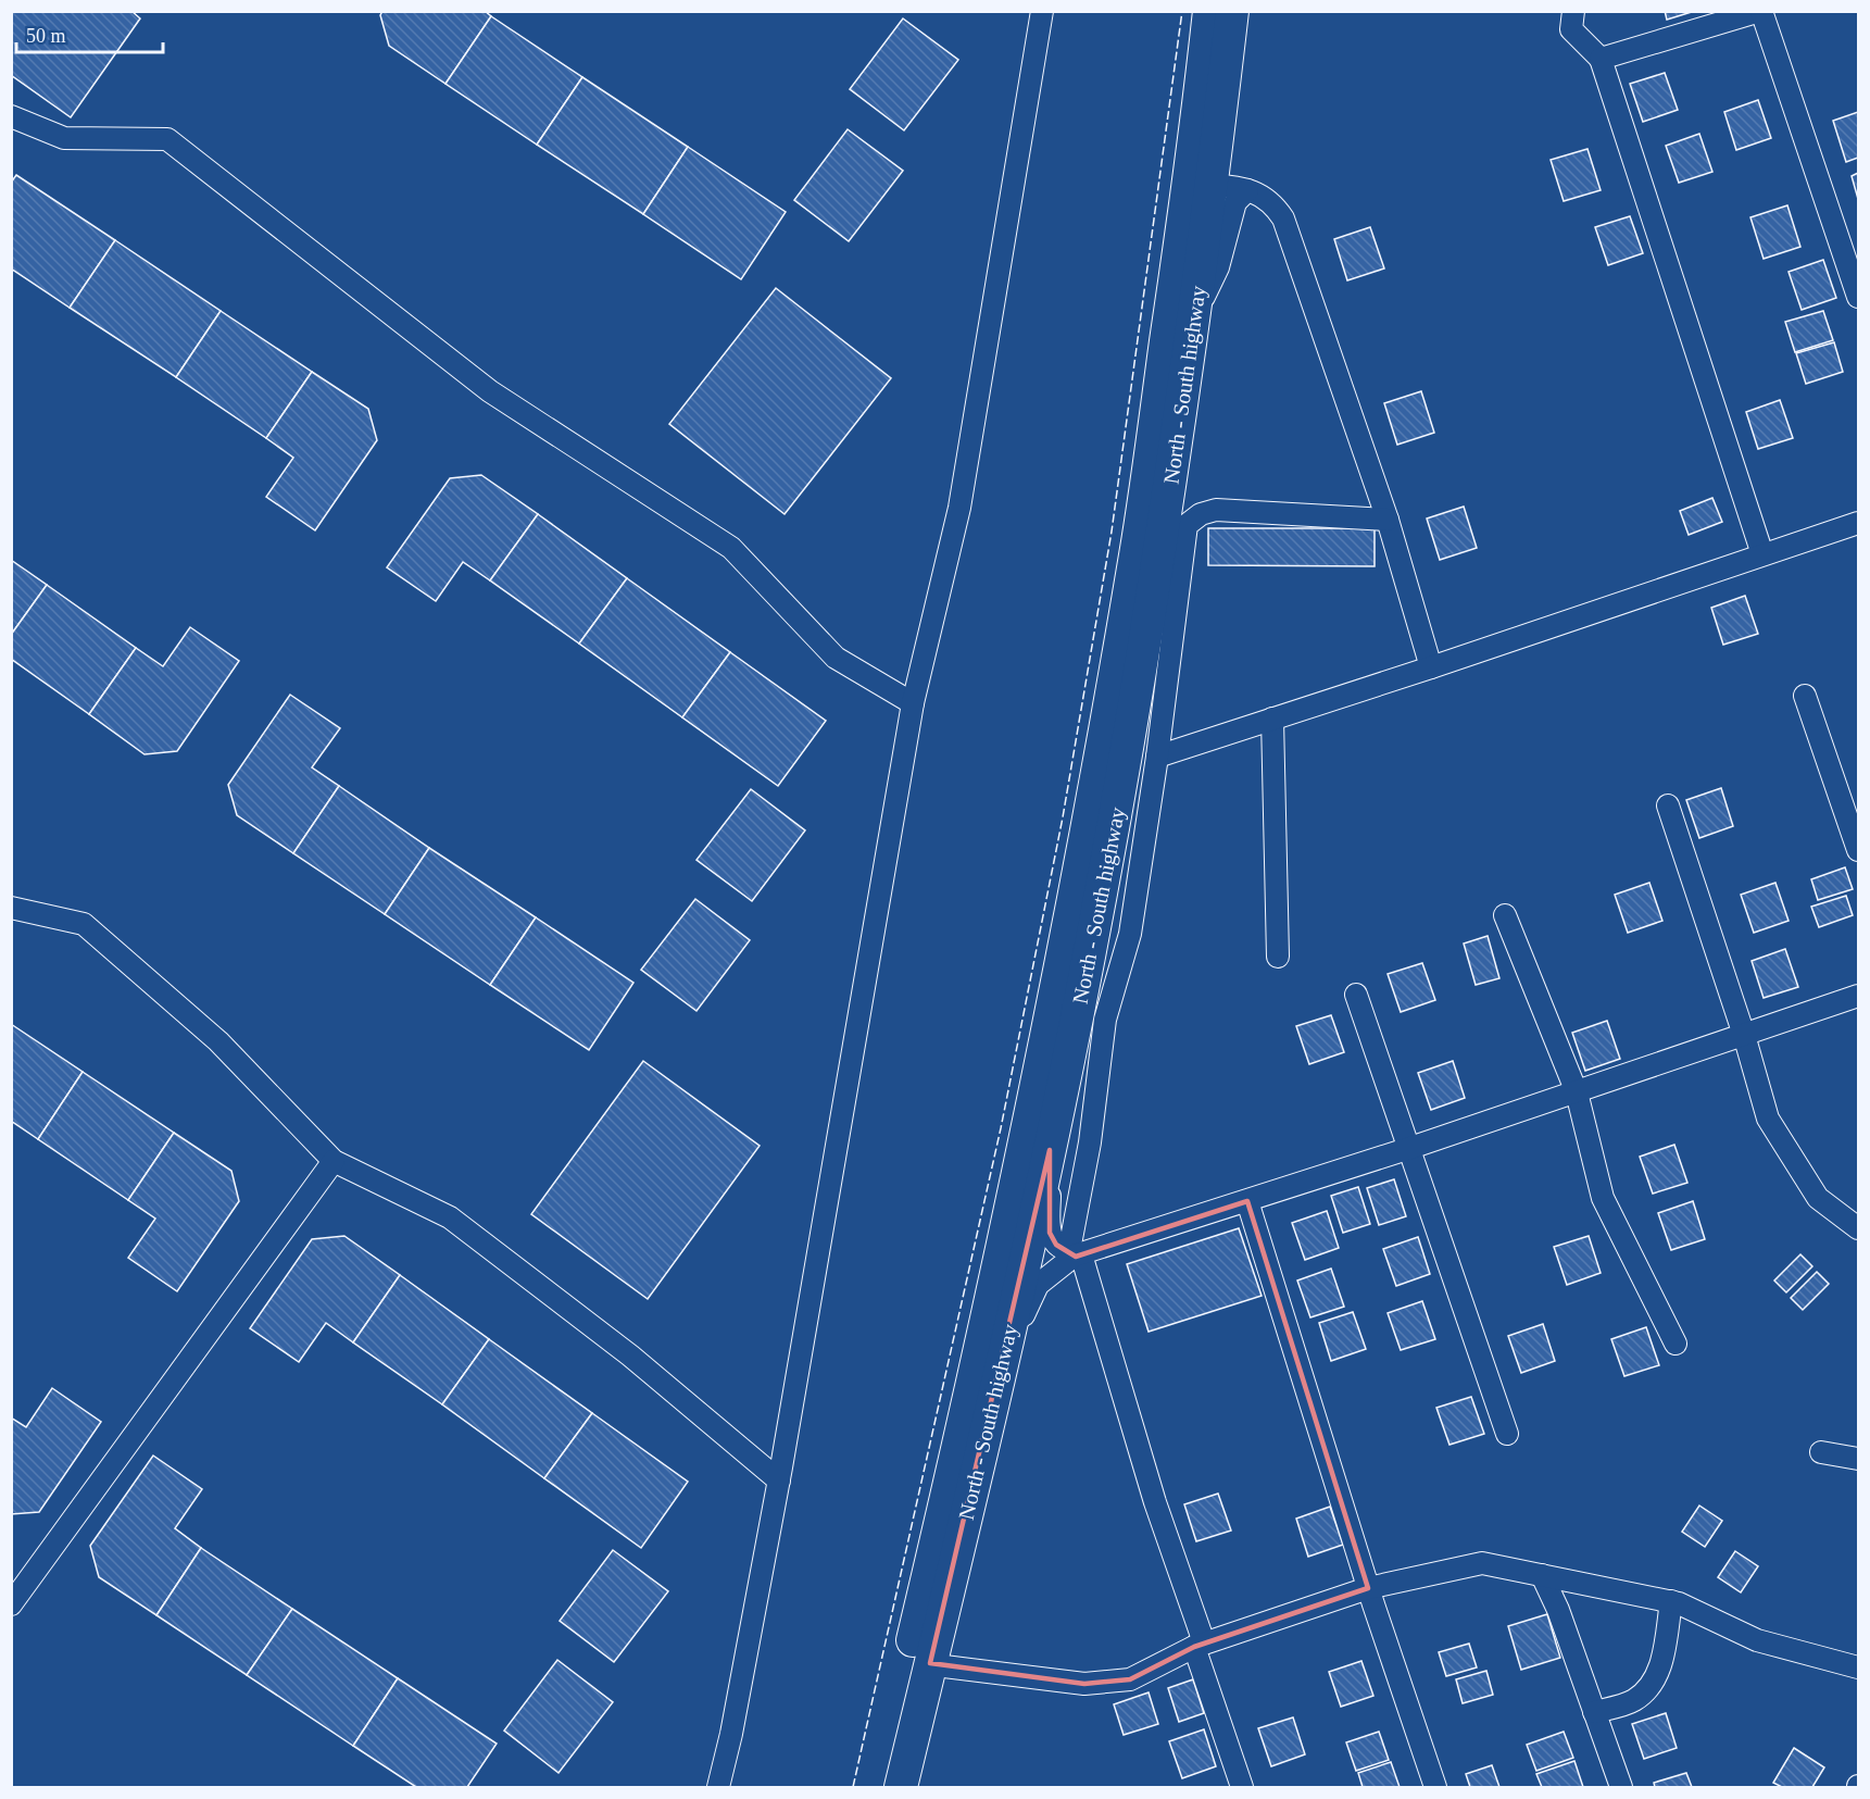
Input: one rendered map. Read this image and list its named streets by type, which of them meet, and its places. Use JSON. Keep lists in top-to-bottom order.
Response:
{
  "streets": {
    "highway": ["North - South highway"]
  },
  "scale_bar": "50 m"
}
